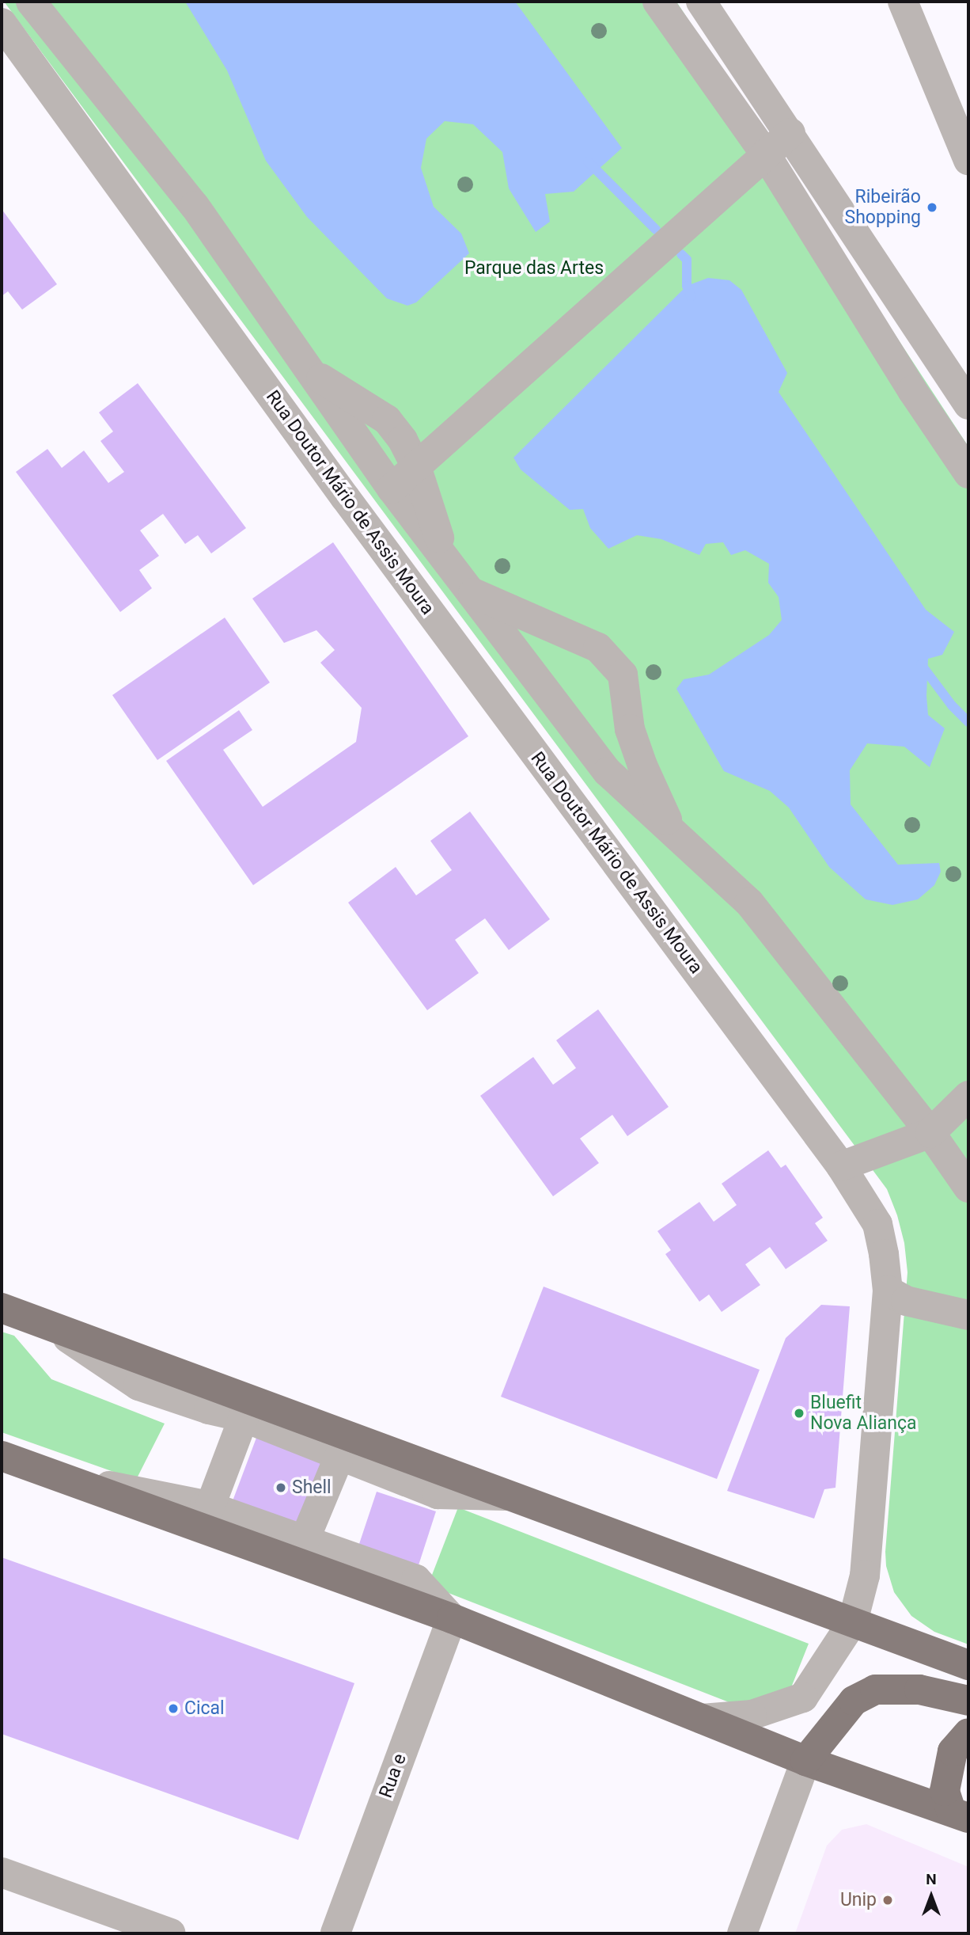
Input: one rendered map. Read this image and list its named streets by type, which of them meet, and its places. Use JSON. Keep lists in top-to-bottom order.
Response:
{
  "streets": {
    "street": ["Rua Doutor Mário de Assis Moura", "Rua e"]
  },
  "parks": ["Parque das Artes"],
  "places": [
    "Ribeirão Shopping",
    "Bluefit Nova Aliança",
    "Shell",
    "Cical",
    "Unip"
  ],
  "north": "top"
}
